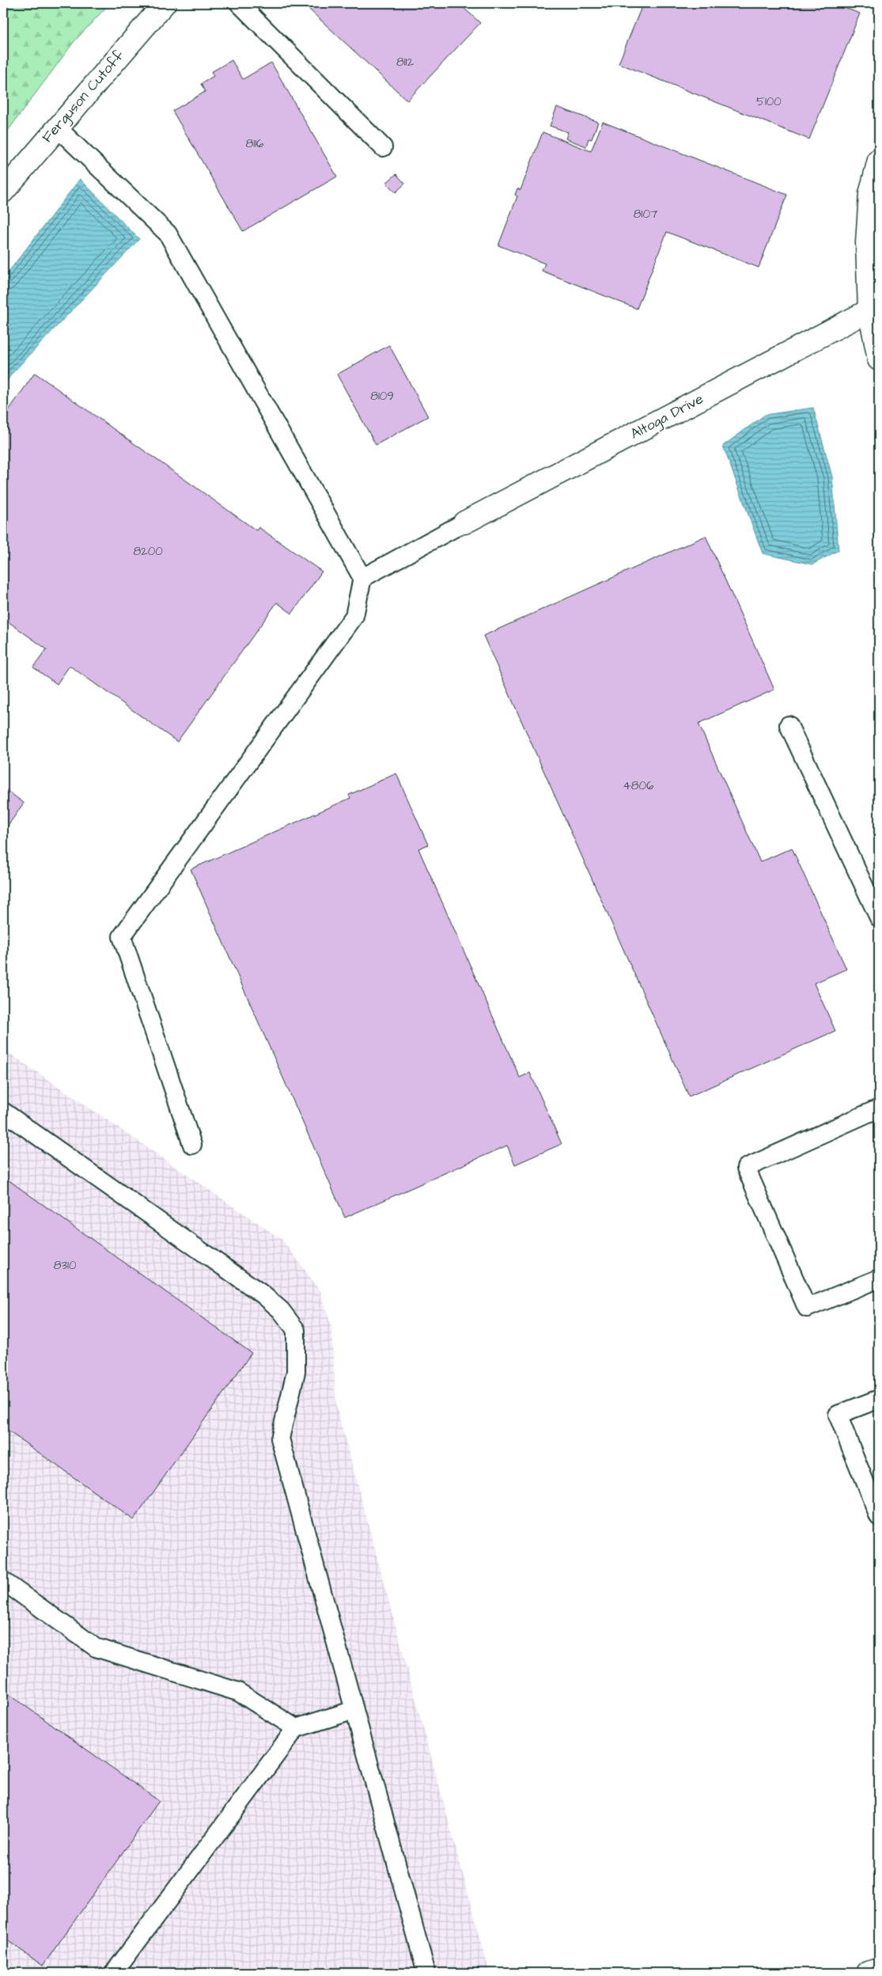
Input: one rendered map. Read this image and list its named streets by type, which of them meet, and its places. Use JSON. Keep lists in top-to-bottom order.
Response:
{
  "streets": {
    "street": ["Ferguson Cutoff", "Altoga Drive"]
  },
  "house_numbers": [
    "8112",
    "5100",
    "8116",
    "8107",
    "8109",
    "8200",
    "4806",
    "8310"
  ]
}
